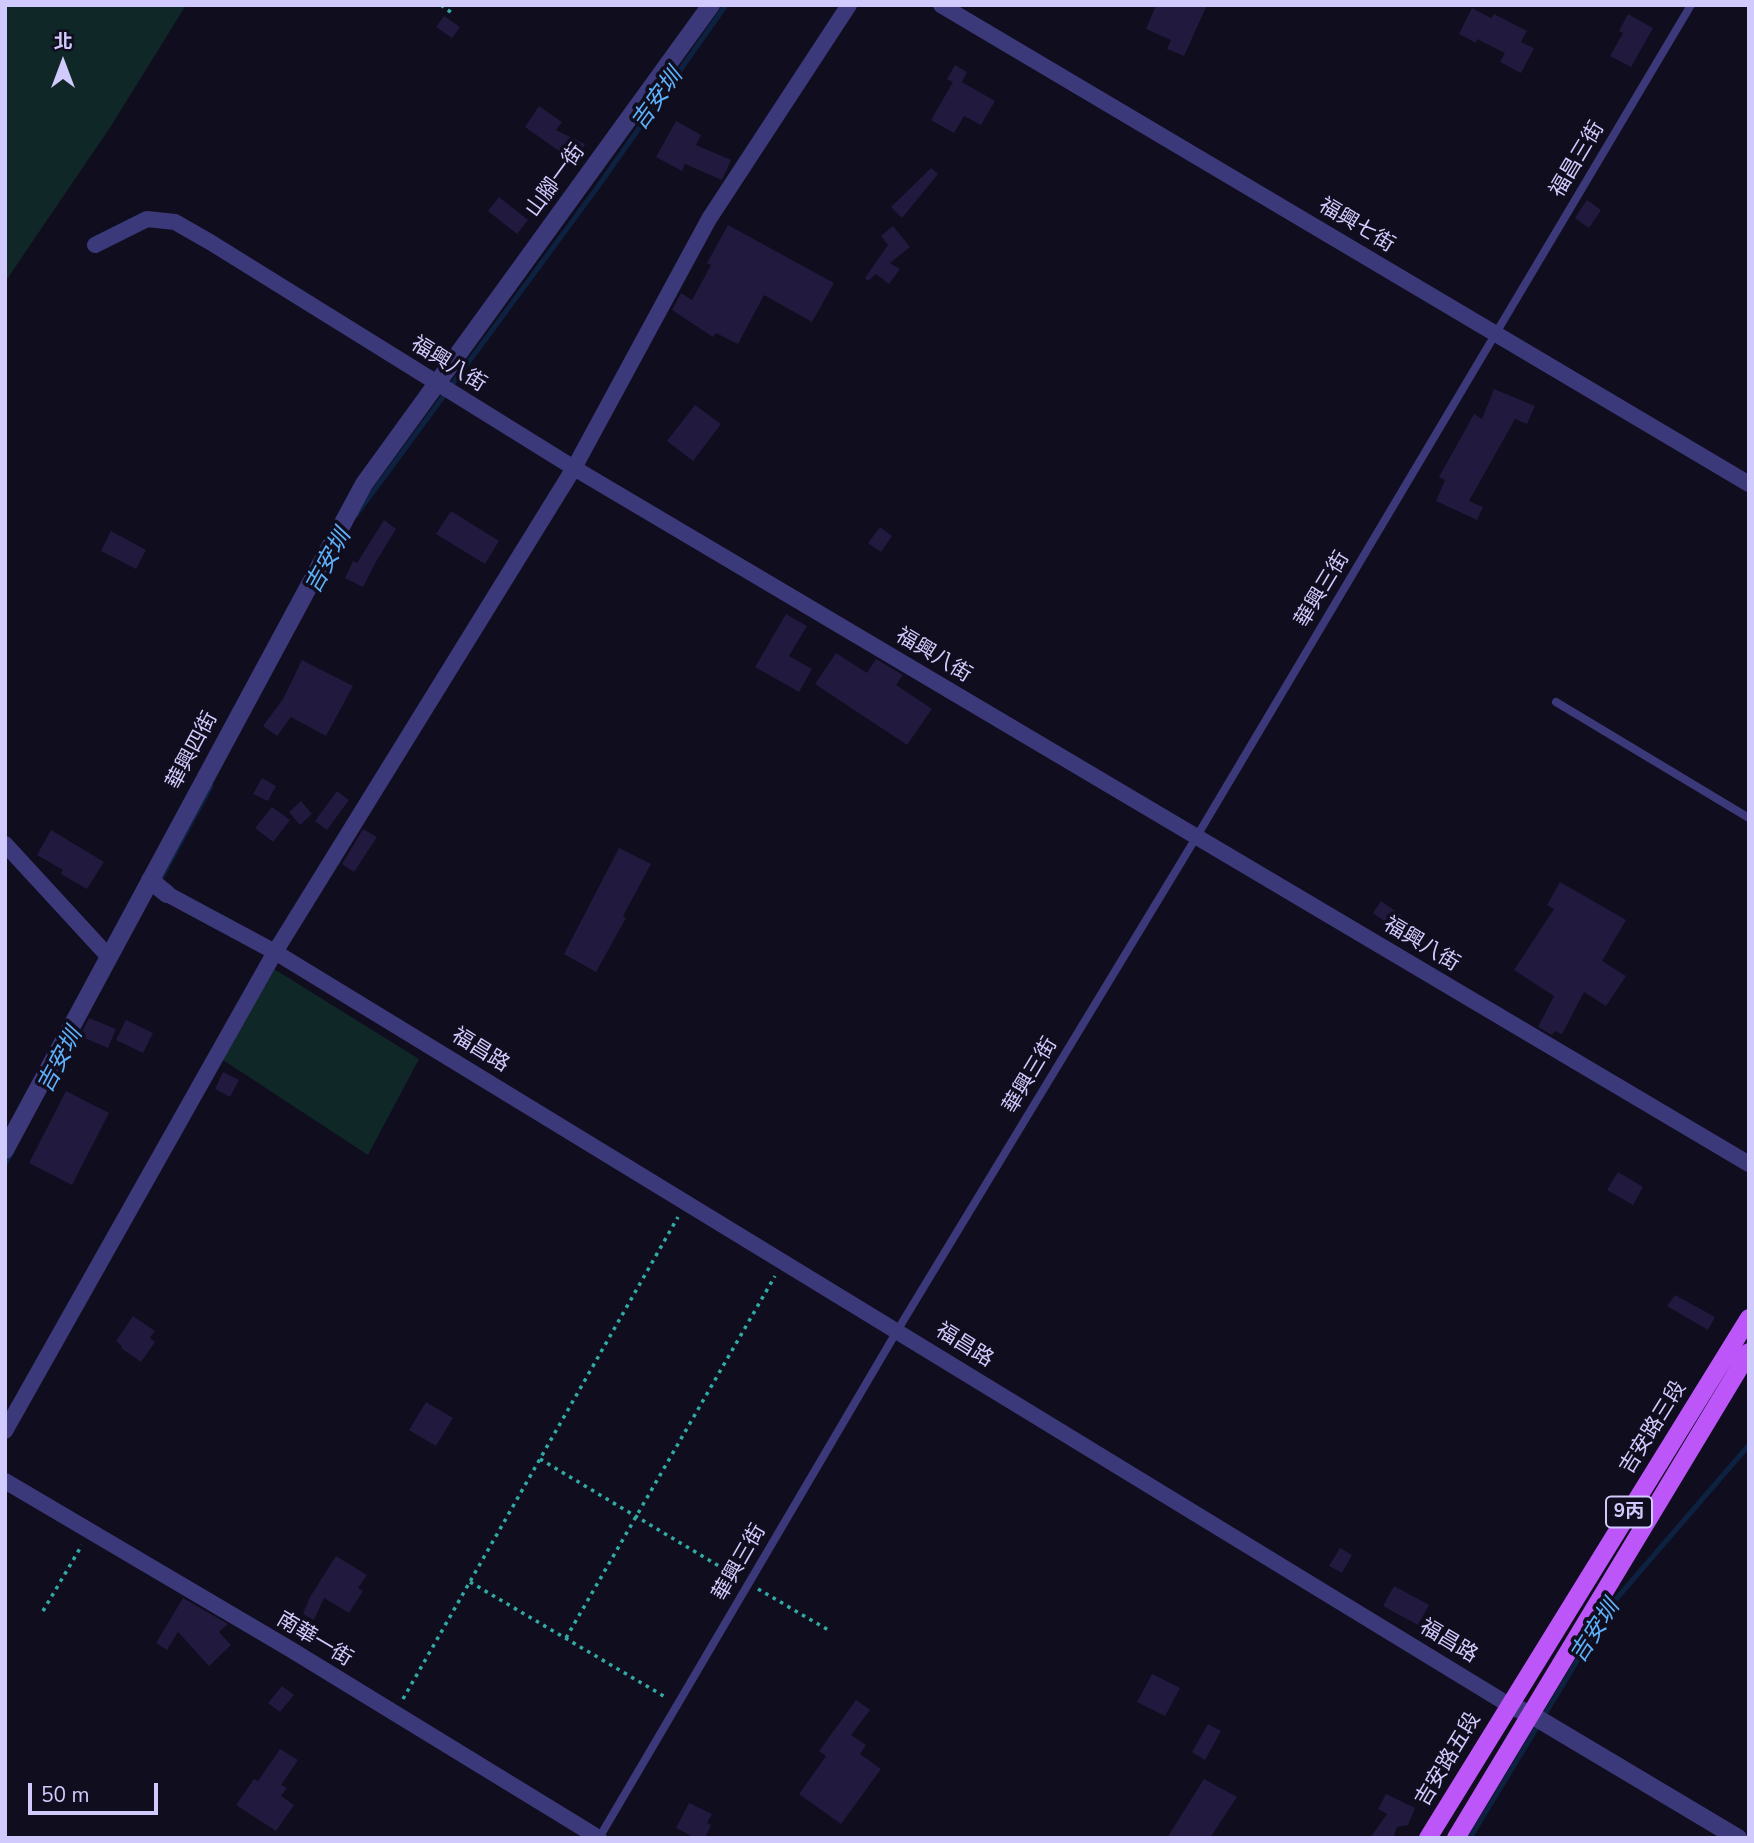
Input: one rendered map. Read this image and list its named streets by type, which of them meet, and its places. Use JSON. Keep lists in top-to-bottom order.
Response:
{
  "streets": {
    "main road": ["吉安路三段", "9丙", "吉安路五段"],
    "street": [
      "山腳一街",
      "福興七街",
      "福興八街",
      "華興四街",
      "福昌路",
      "南華一街"
    ],
    "lane": ["福昌三街", "華興三街"]
  },
  "crossings": [
    ["福昌三街", "福興七街"],
    ["福昌三街", "華興三街"],
    ["山腳一街", "福興八街"],
    ["山腳一街", "華興四街"],
    ["福興七街", "華興三街"],
    ["福興八街", "華興三街"],
    ["福興八街", "華興四街"],
    ["華興三街", "福昌路"],
    ["華興三街", "南華一街"],
    ["華興四街", "福昌路"],
    ["福昌路", "吉安路三段"],
    ["福昌路", "9丙"],
    ["福昌路", "吉安路五段"],
    ["吉安路三段", "9丙"],
    ["吉安路三段", "吉安路五段"]
  ],
  "water": ["吉安圳"],
  "scale_bar": "50 m",
  "north": "top"
}
